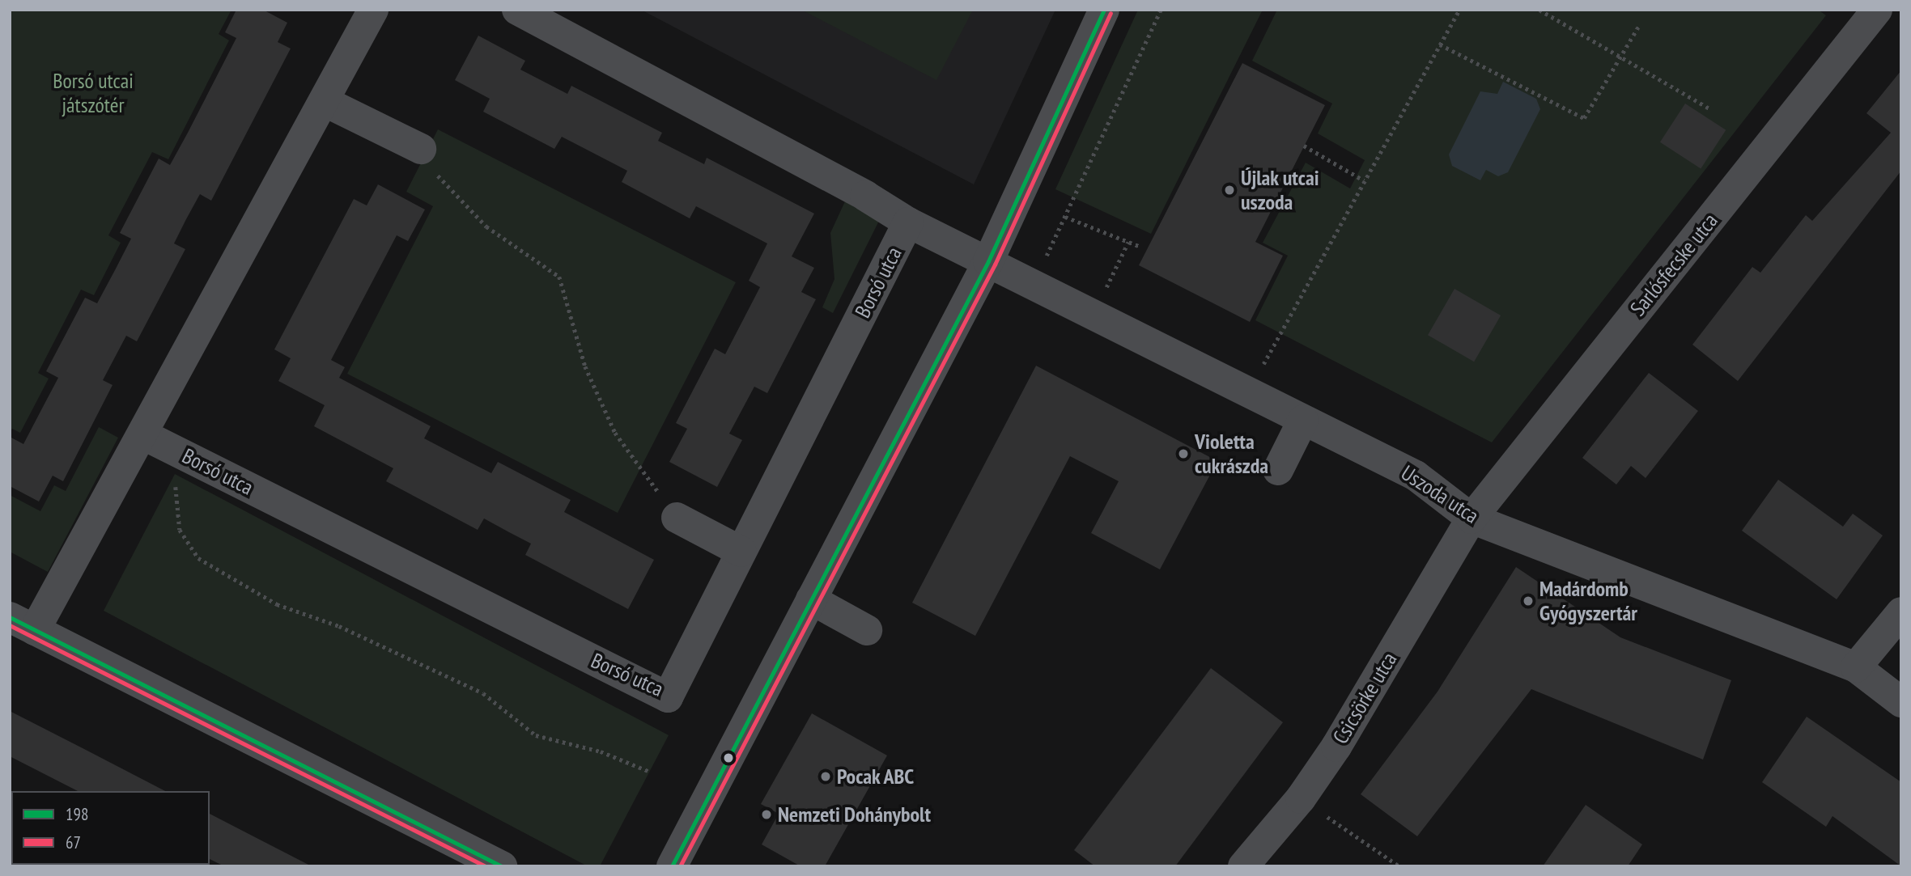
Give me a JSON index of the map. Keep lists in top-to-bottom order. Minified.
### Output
{"streets":{"street":["Sarlósfecske utca","Borsó utca","Uszoda utca","Csicsörke utca"]},"crossings":[["Sarlósfecske utca","Uszoda utca"],["Sarlósfecske utca","Csicsörke utca"],["Borsó utca","Uszoda utca"],["Uszoda utca","Csicsörke utca"]],"parks":["Borsó utcai játszótér"],"places":["Újlak utcai uszoda","Violetta cukrászda","Madárdomb Gyógyszertár","Pocak ABC","Nemzeti Dohánybolt"],"lines":["transit line 198","transit line 67"],"legend":["198","67"]}
